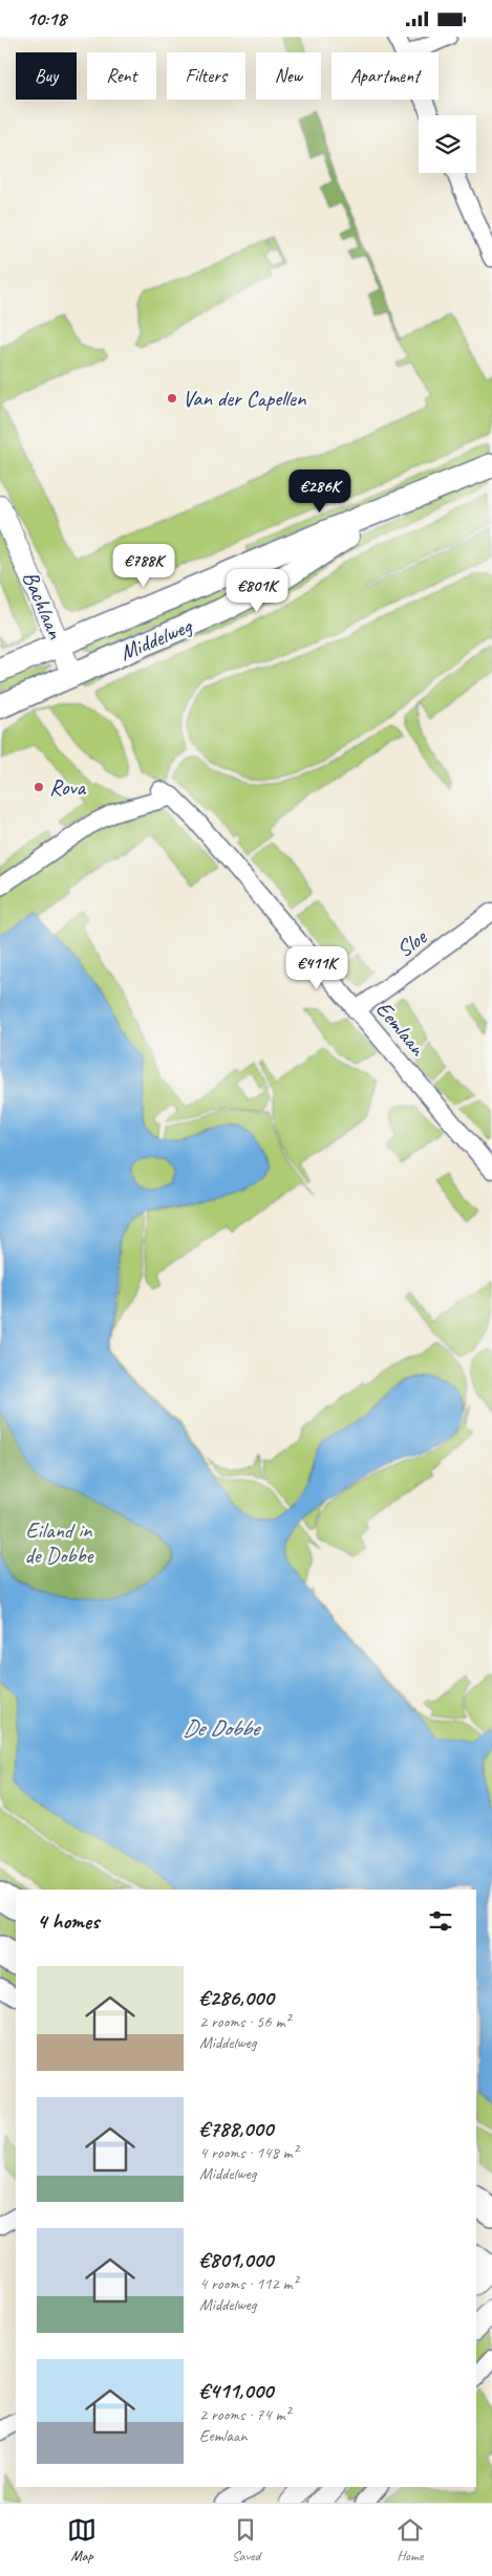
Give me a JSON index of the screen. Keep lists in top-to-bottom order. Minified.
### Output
{"streets":{"main road":["Middelweg"],"street":["Bachlaan","Sloe","Eemlaan"]},"crossings":[["Bachlaan","Middelweg"],["Sloe","Eemlaan"]],"water":["De Dobbe"],"parks":["Eiland in de Dobbe"],"places":["Van der Capellen","Rova"],"page":{"status":"10:18","chip":["Buy","Rent","Filters","New","Apartment"],"price":["€286K","€788K","€801K","€411K"],"heading":"4 homes","list":[{"name":"€286,000","note":"2 rooms · 56 m² · Middelweg"},{"name":"€788,000","note":"4 rooms · 148 m² · Middelweg"},{"name":"€801,000","note":"4 rooms · 112 m² · Middelweg"},{"name":"€411,000","note":"2 rooms · 74 m² · Eemlaan"}],"tabs":["Map","Saved","Home"]}}
